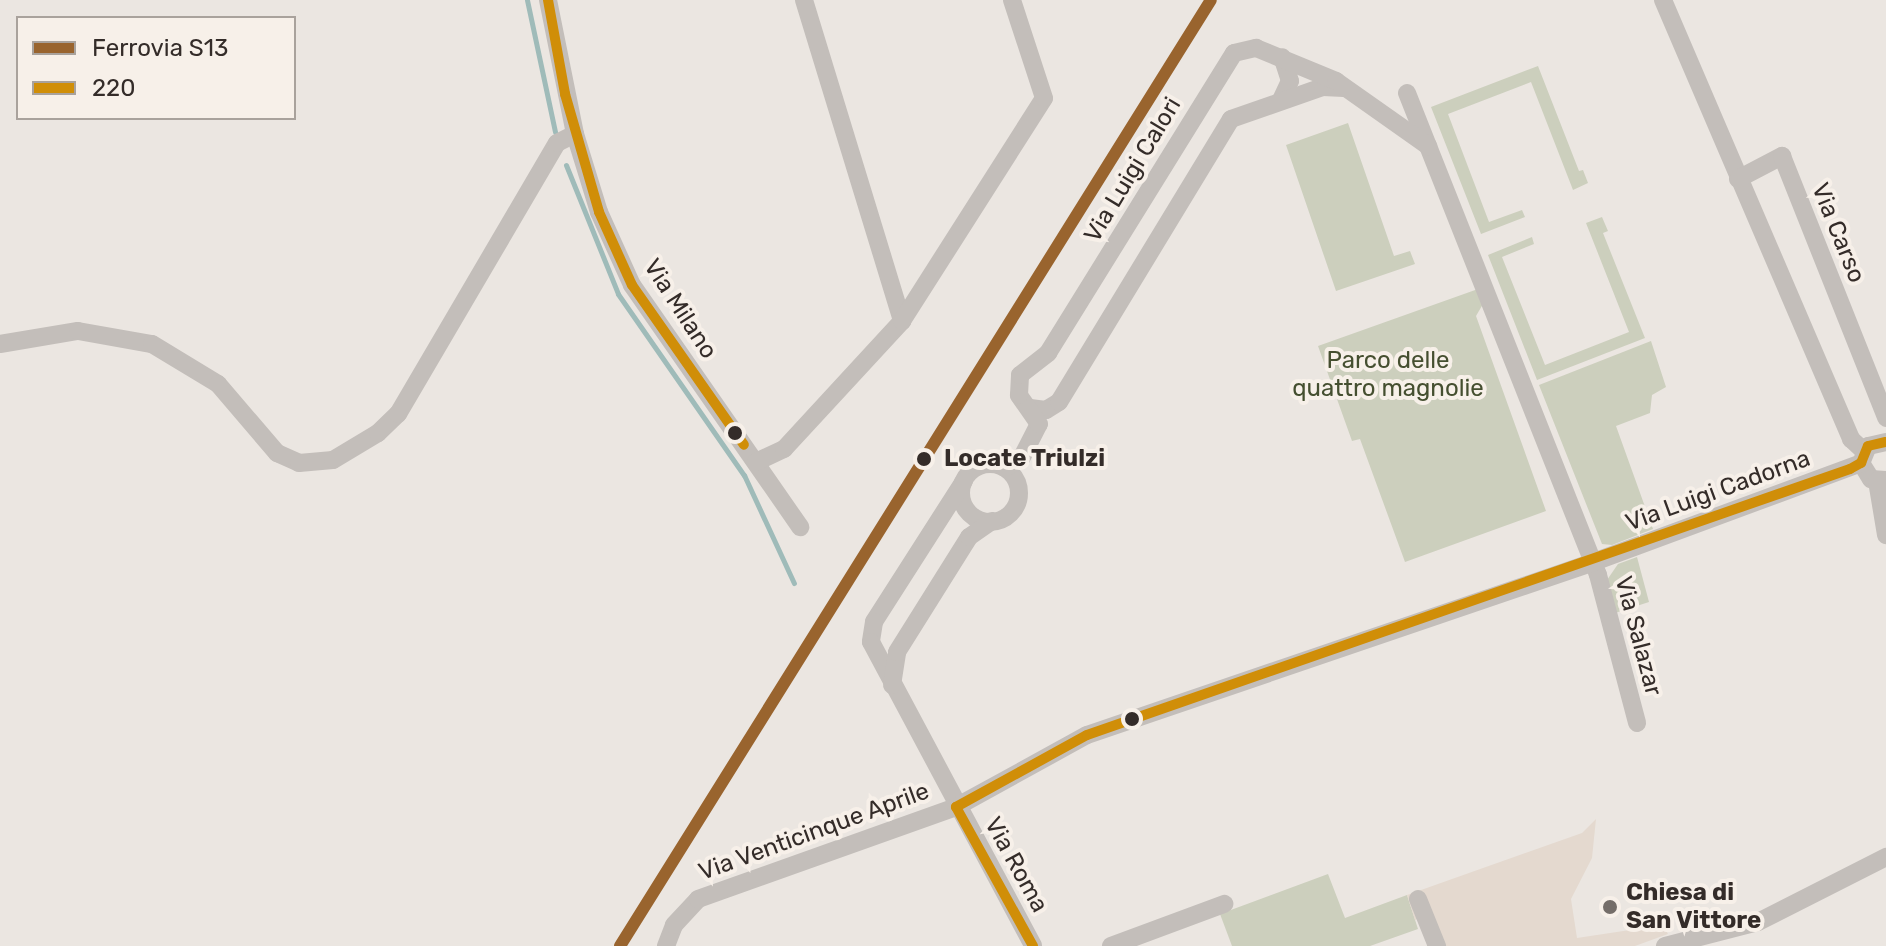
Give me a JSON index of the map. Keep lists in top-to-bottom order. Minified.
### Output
{"streets":{"street":["Via Luigi Calori","Via Carso","Via Milano","Via Luigi Cadorna","Via Salazar","Via Venticinque Aprile","Via Roma"]},"crossings":[["Via Luigi Cadorna","Via Salazar"],["Via Luigi Cadorna","Via Venticinque Aprile"],["Via Venticinque Aprile","Via Roma"]],"parks":["Parco delle quattro magnolie"],"places":["Locate Triulzi","Chiesa di San Vittore"],"lines":["rail line S13","transit line 220"],"legend":["Ferrovia S13","220"]}
